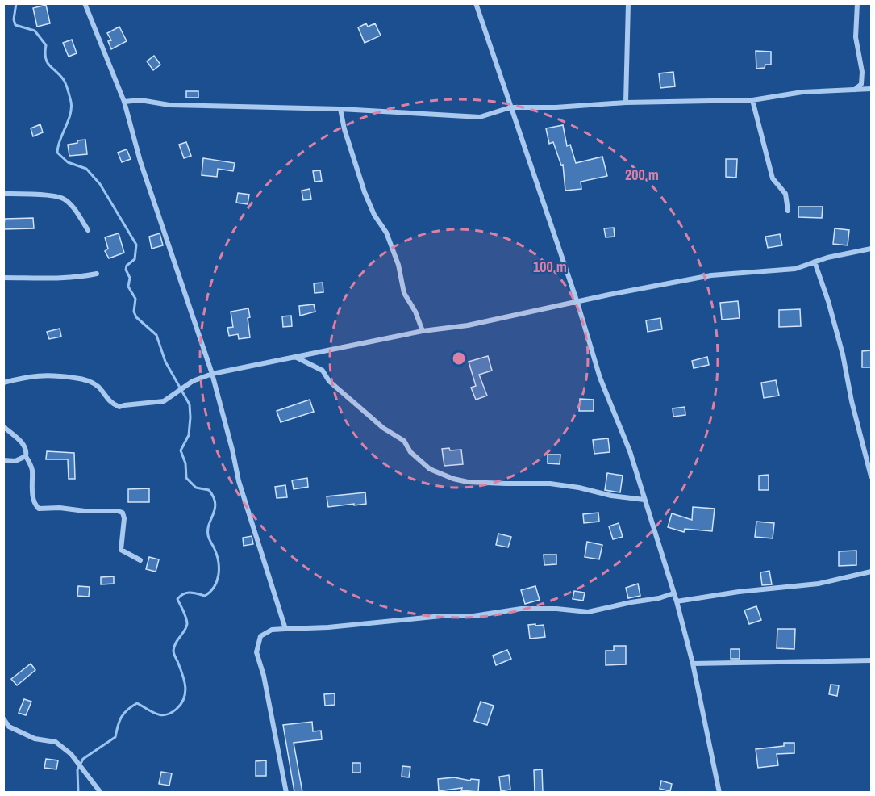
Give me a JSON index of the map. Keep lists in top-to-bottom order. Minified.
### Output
{"rings":["200 m","100 m"]}
